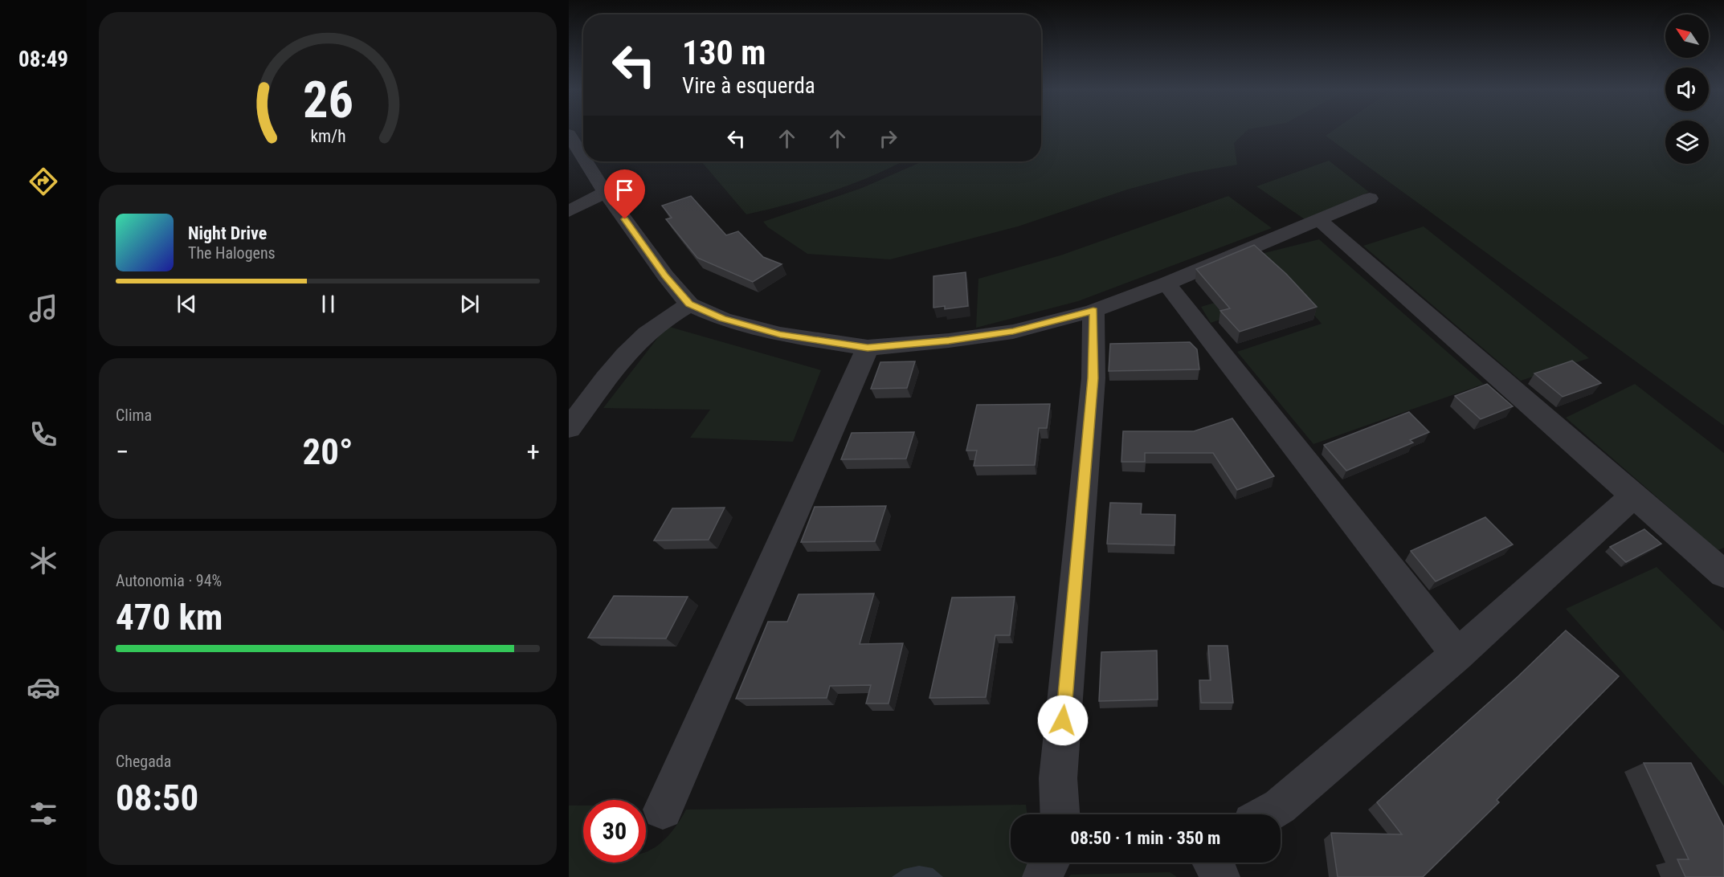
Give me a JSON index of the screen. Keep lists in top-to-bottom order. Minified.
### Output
{"north":"top left","page":{"tabs":"08:49","turn":["130 m","Vire à esquerda"],"song":["Night Drive","The Halogens"],"tile":["Clima",["Autonomia · 94%","470 km"],["Chegada","08:50"]],"heat":["−","20°","+"],"limit":"30","trip":"08:50 · 1 min · 350 m","gauge":["26","km/h"]}}
